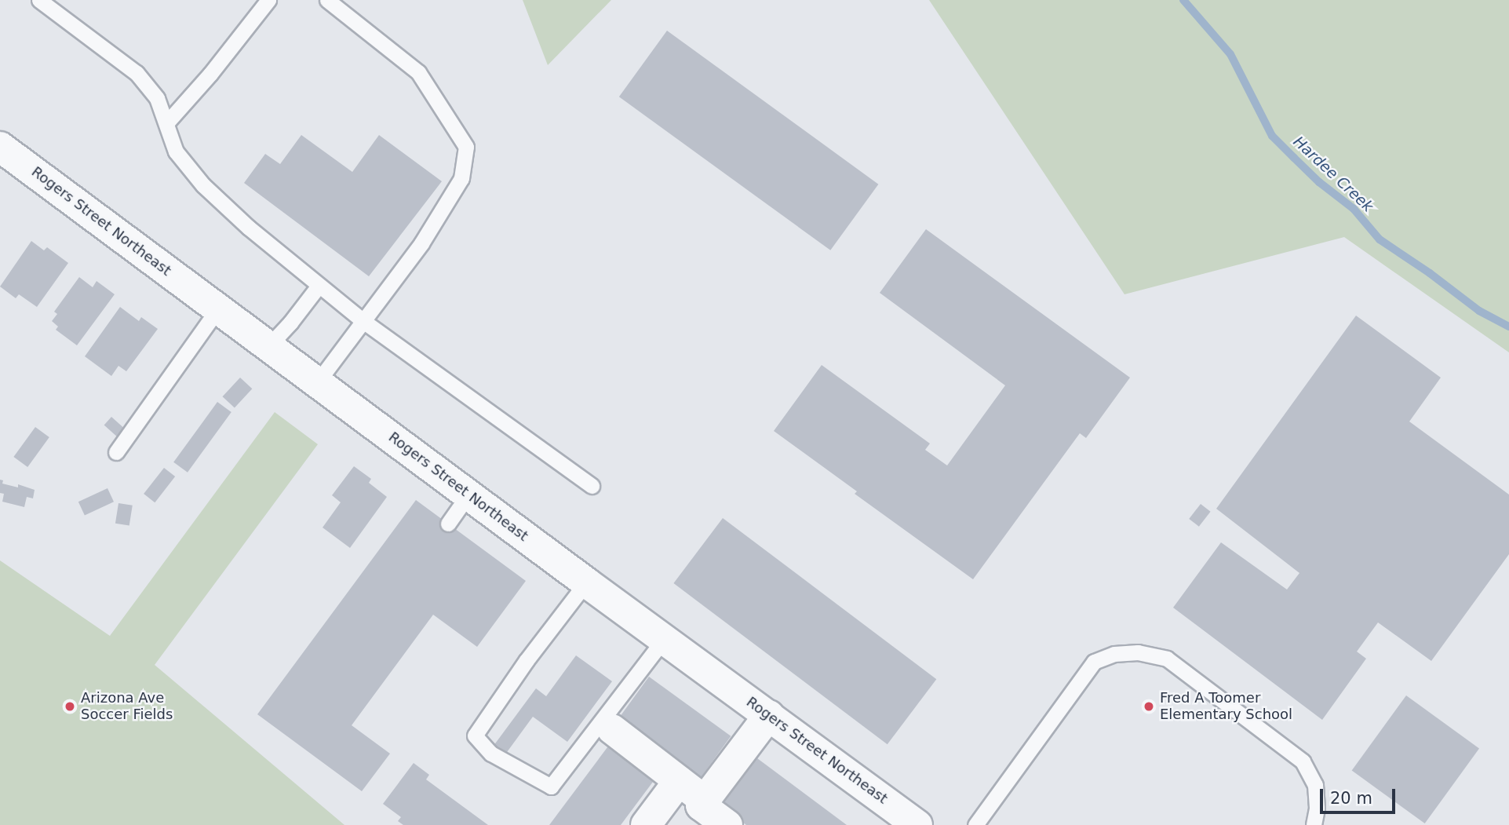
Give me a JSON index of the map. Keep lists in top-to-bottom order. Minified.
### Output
{"streets":{"street":["Rogers Street Northeast"]},"water":["Hardee Creek"],"places":["Arizona Ave Soccer Fields","Fred A Toomer Elementary School"],"scale_bar":"20 m"}
